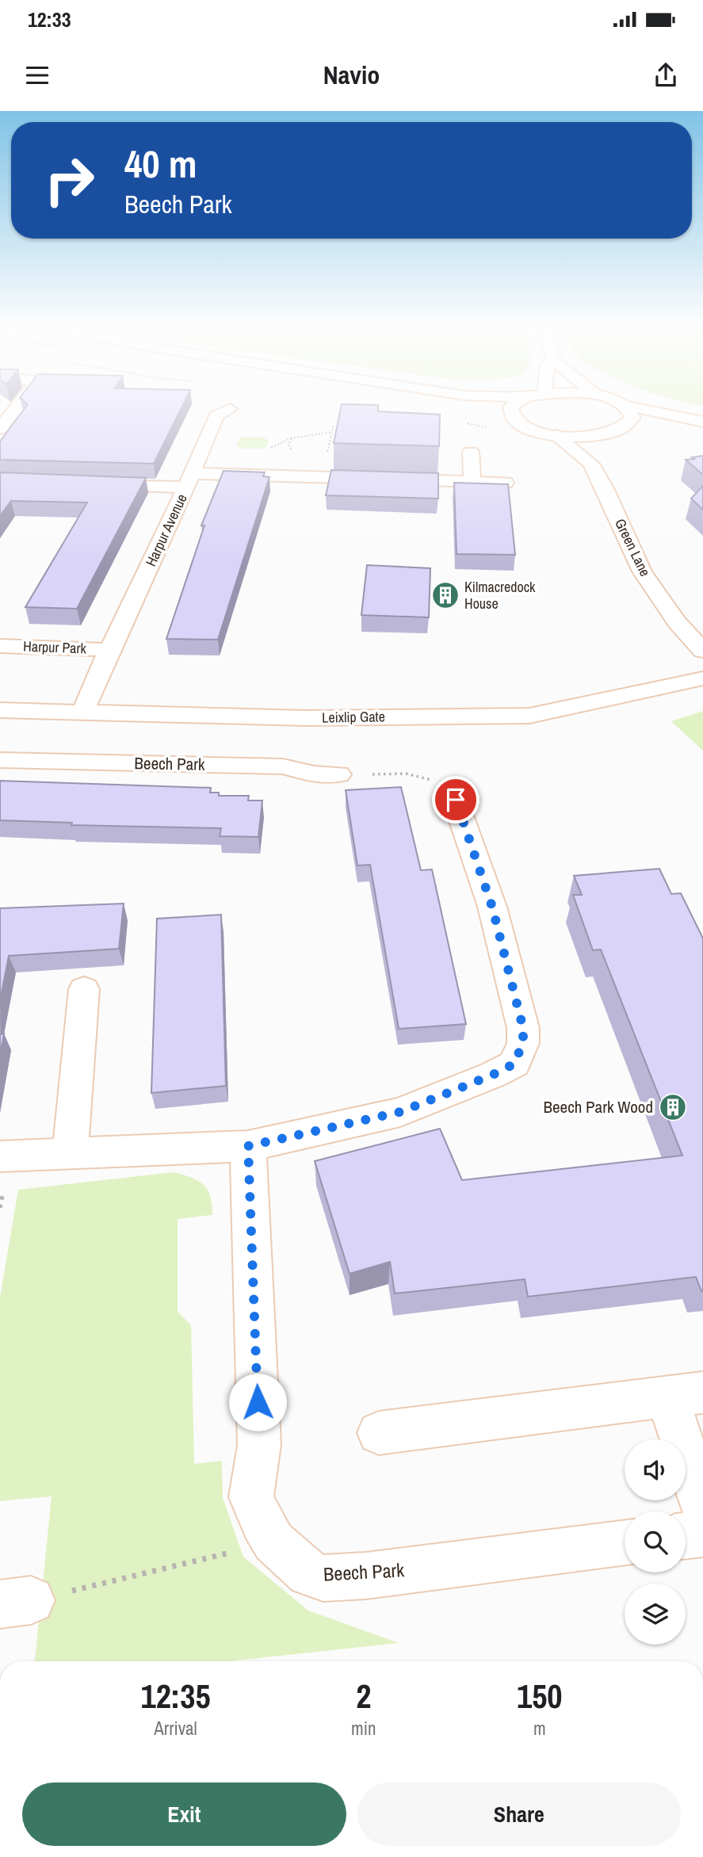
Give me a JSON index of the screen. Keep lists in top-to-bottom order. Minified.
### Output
{"streets":{"street":["Harpur Avenue","Green Lane","Harpur Park","Leixlip Gate","Beech Park"]},"crossings":[["Harpur Avenue","Harpur Park"],["Harpur Avenue","Leixlip Gate"]],"places":{"building":["Kilmacredock House","Beech Park Wood"]},"page":{"status":"12:33","header":"Navio","turn":["40 m","Beech Park"],"eta":["12:35","Arrival","2","min","150","m"],"buttons":["Exit","Share"]}}
